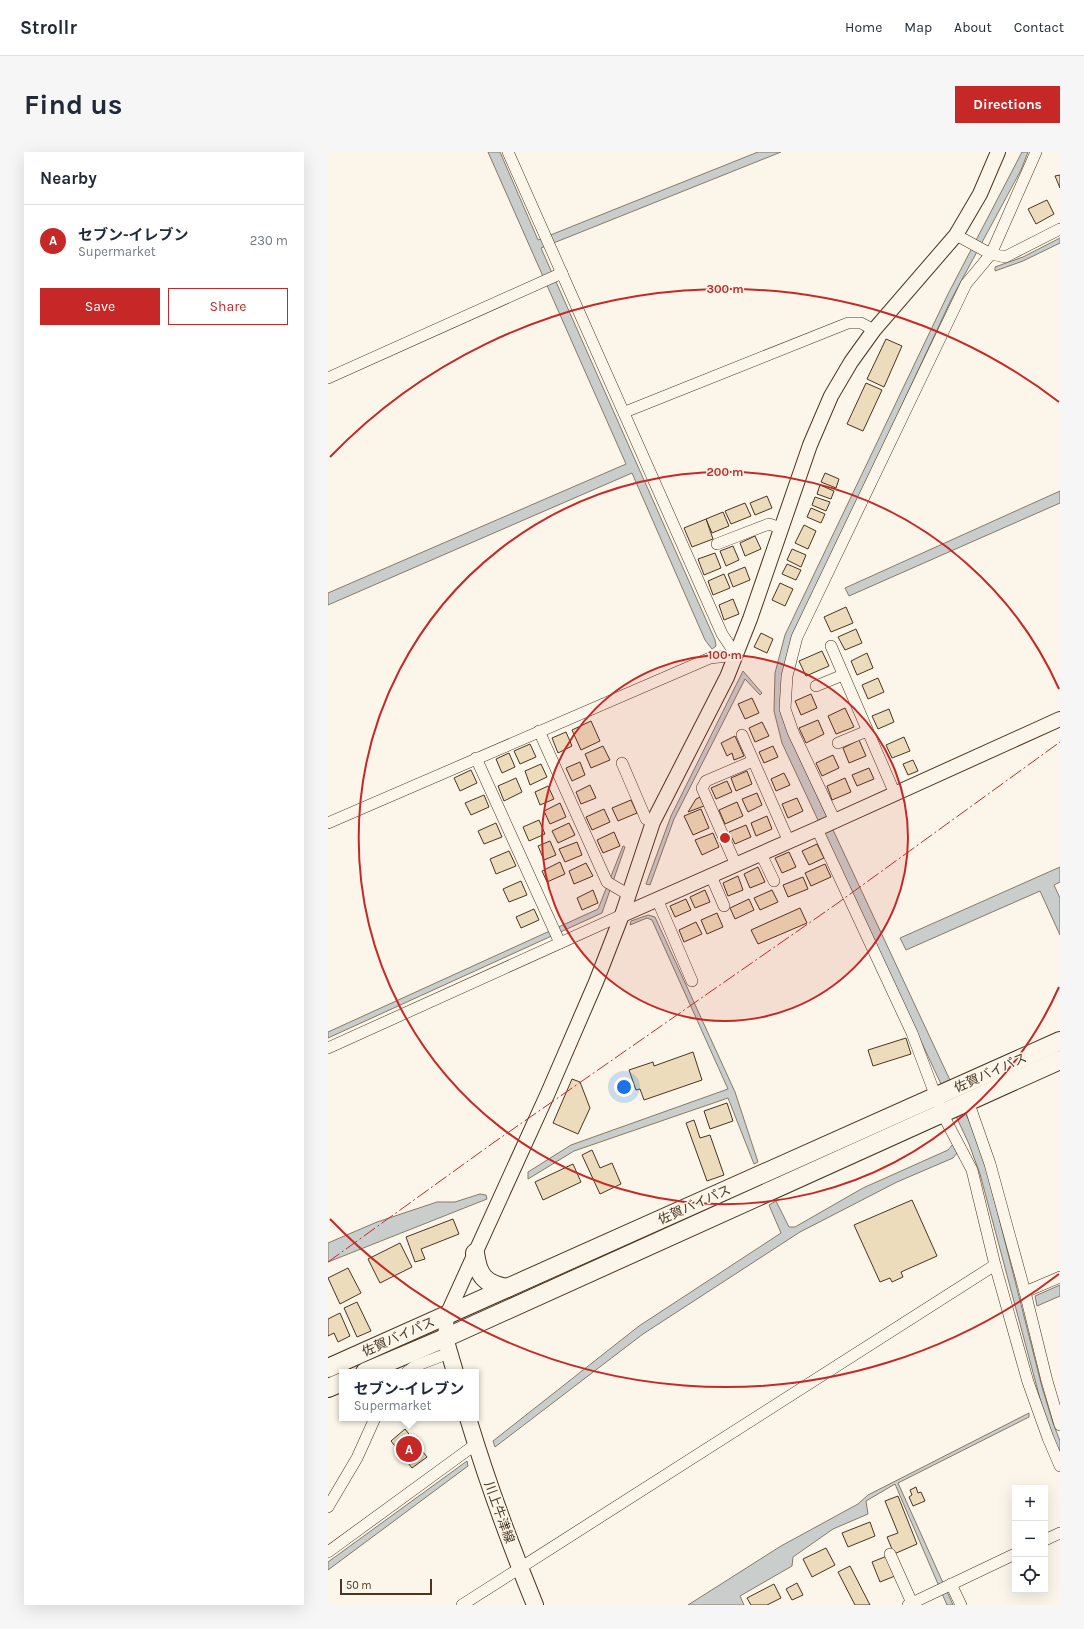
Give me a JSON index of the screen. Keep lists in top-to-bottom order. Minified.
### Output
{"streets":{"highway":["佐賀バイパス"],"main road":["川上牛津線"]},"scale_bar":"50 m","page":{"header":"Strollr","nav":["Home","Map","About","Contact"],"buttons":["Directions",["Save","Share"]],"title":"Find us","heading":"Nearby","list":[{"mark":"A","name":"セブン-イレブン","note":"Supermarket","value":"230 m"}],"popup":["セブン-イレブン","Supermarket"],"pins":"A","map_buttons":["+","−"],"scale":"50 m"},"rings":["300 m","200 m","100 m"]}
